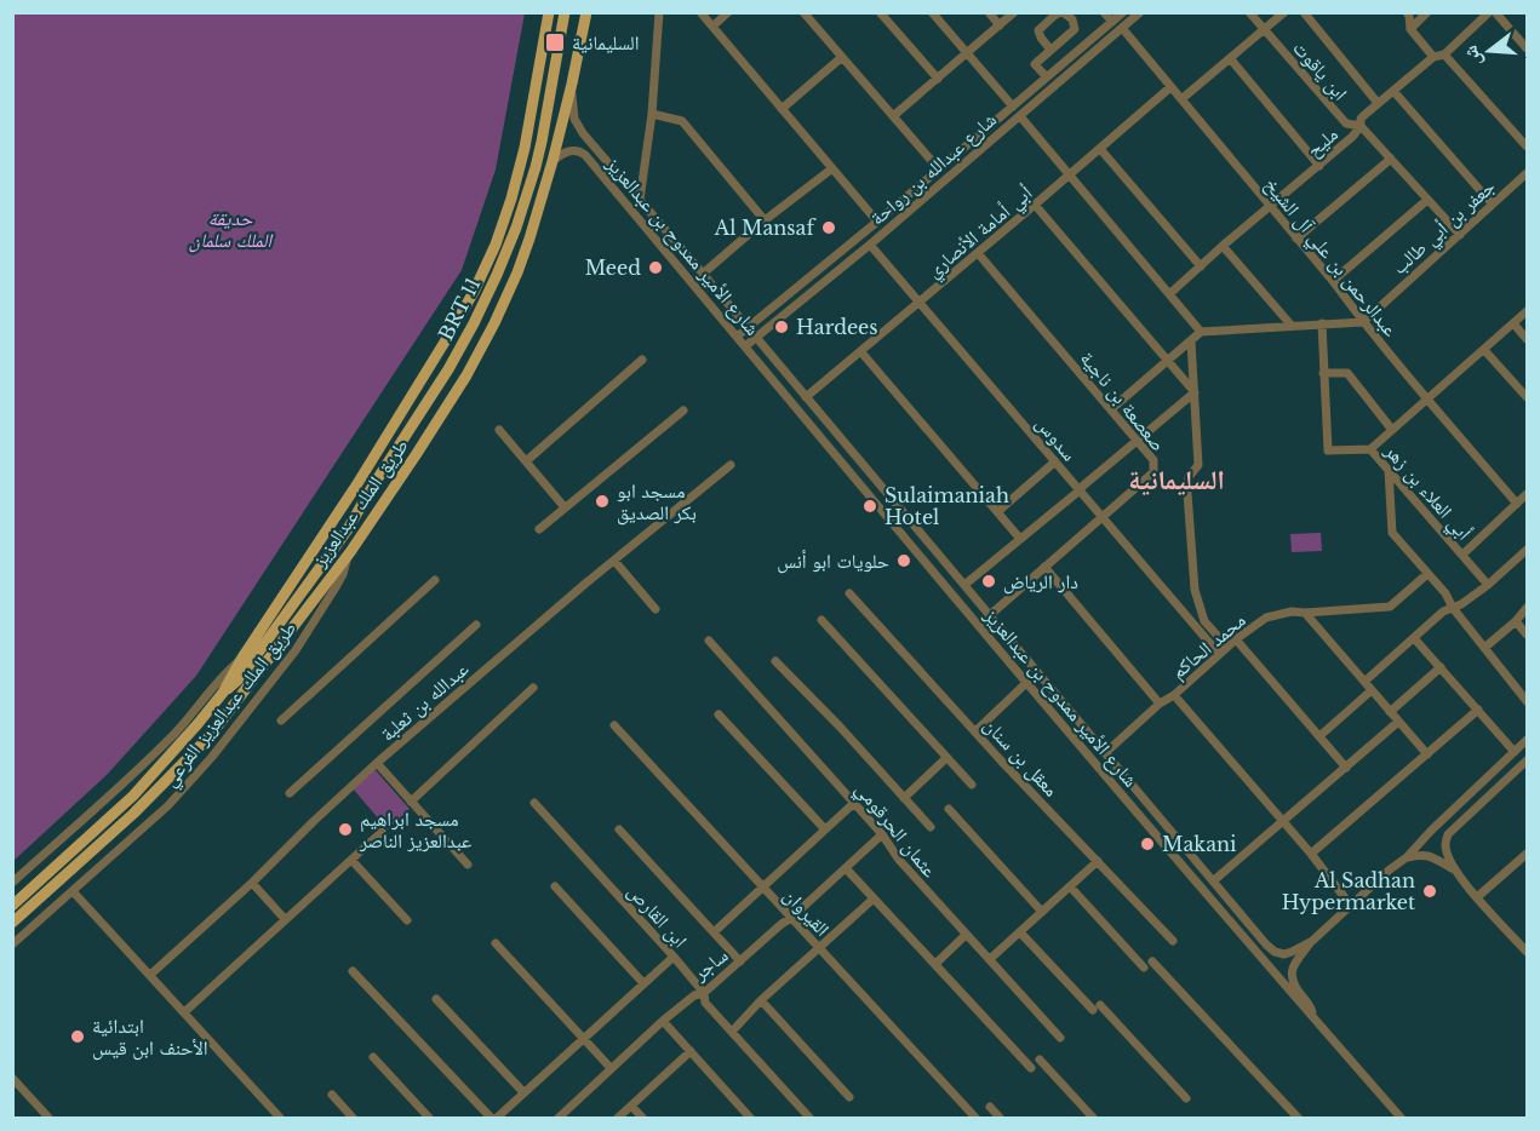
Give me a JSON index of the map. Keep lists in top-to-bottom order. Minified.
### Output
{"streets":{"main road":["BRT 11","طريق الملك عبدالعزيز"],"street":["ابن ياقوت","مليح","شارع عبدالله بن رواحة","جعفر بن أبي طالب","أبي أمامة الأنصاري","شارع الأمير ممدوح بن عبدالعزيز","عبدالرحمن بن علي آل الشيخ","صعصعة بن ناجية","سدوس","أبي العلاء بن زهر","محمد الحاكم","عبدالله بن ثعلبة","طريق الملك عبدالعزيز الفرعي","معقل بن سنان","عثمان الحرقومي","القيروان","ابن القارص","ساجر"]},"crossings":[["ابن ياقوت","مليح"],["ابن ياقوت","جعفر بن أبي طالب"],["مليح","عبدالرحمن بن علي آل الشيخ"],["شارع عبدالله بن رواحة","شارع الأمير ممدوح بن عبدالعزيز"],["شارع عبدالله بن رواحة","عبدالرحمن بن علي آل الشيخ"],["شارع عبدالله بن رواحة","سدوس"],["جعفر بن أبي طالب","عبدالرحمن بن علي آل الشيخ"],["أبي أمامة الأنصاري","شارع الأمير ممدوح بن عبدالعزيز"],["أبي أمامة الأنصاري","عبدالرحمن بن علي آل الشيخ"],["أبي أمامة الأنصاري","صعصعة بن ناجية"],["أبي أمامة الأنصاري","سدوس"],["شارع الأمير ممدوح بن عبدالعزيز","صعصعة بن ناجية"],["شارع الأمير ممدوح بن عبدالعزيز","طريق الملك عبدالعزيز"],["شارع الأمير ممدوح بن عبدالعزيز","محمد الحاكم"],["BRT 11","طريق الملك عبدالعزيز"],["صعصعة بن ناجية","سدوس"],["سدوس","محمد الحاكم"],["طريق الملك عبدالعزيز","طريق الملك عبدالعزيز الفرعي"],["عثمان الحرقومي","ساجر"],["القيروان","ساجر"],["ابن القارص","ساجر"]],"districts":["السليمانية"],"parks":["حديقة الملك سلمان"],"places":{"transit":["السليمانية"],"other":["Al Mansaf","Meed","Hardees","مسجد ابو بكر الصديق","Sulaimaniah Hotel","حلويات ابو أنس","دار الرياض","مسجد ابراهيم عبدالعزيز الناصر","Makani","Al Sadhan Hypermarket","ابتدائية الأحنف ابن قيس"]},"north":"left"}
